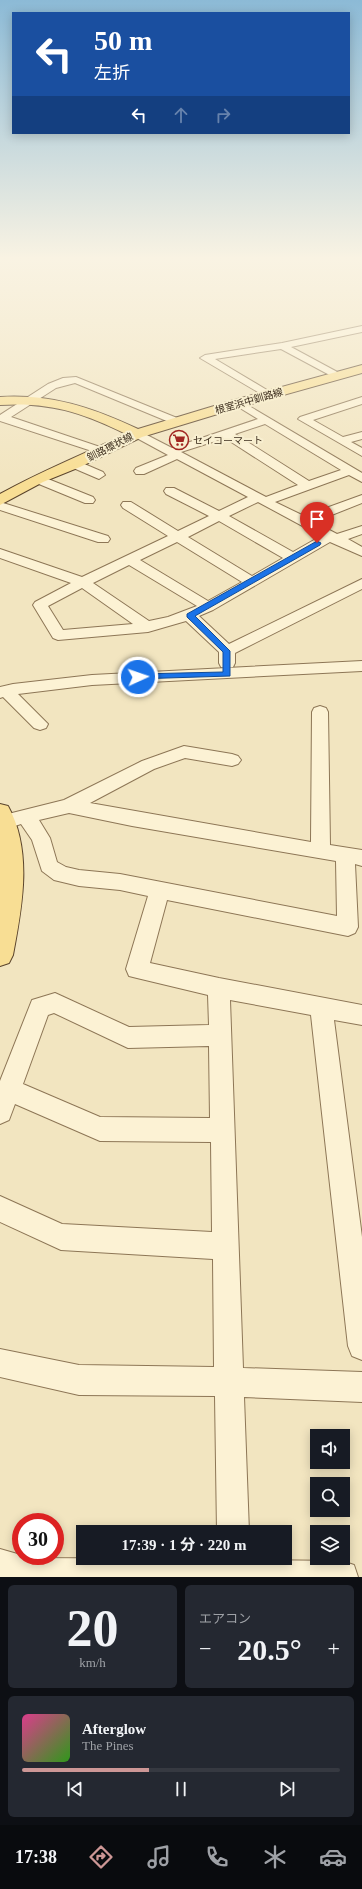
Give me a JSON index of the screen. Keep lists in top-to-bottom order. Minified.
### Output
{"streets":{"main road":["根室浜中釧路線","釧路環状線"]},"crossings":[["根室浜中釧路線","釧路環状線"]],"places":{"supermarket":["セイコーマート"]},"page":{"turn":["50 m","左折"],"limit":"30","trip":"17:39 · 1 分 · 220 m","tile":[["20","km/h"],"エアコン"],"heat":["−","20.5°","+"],"song":["Afterglow","The Pines"],"tabs":"17:38"}}
